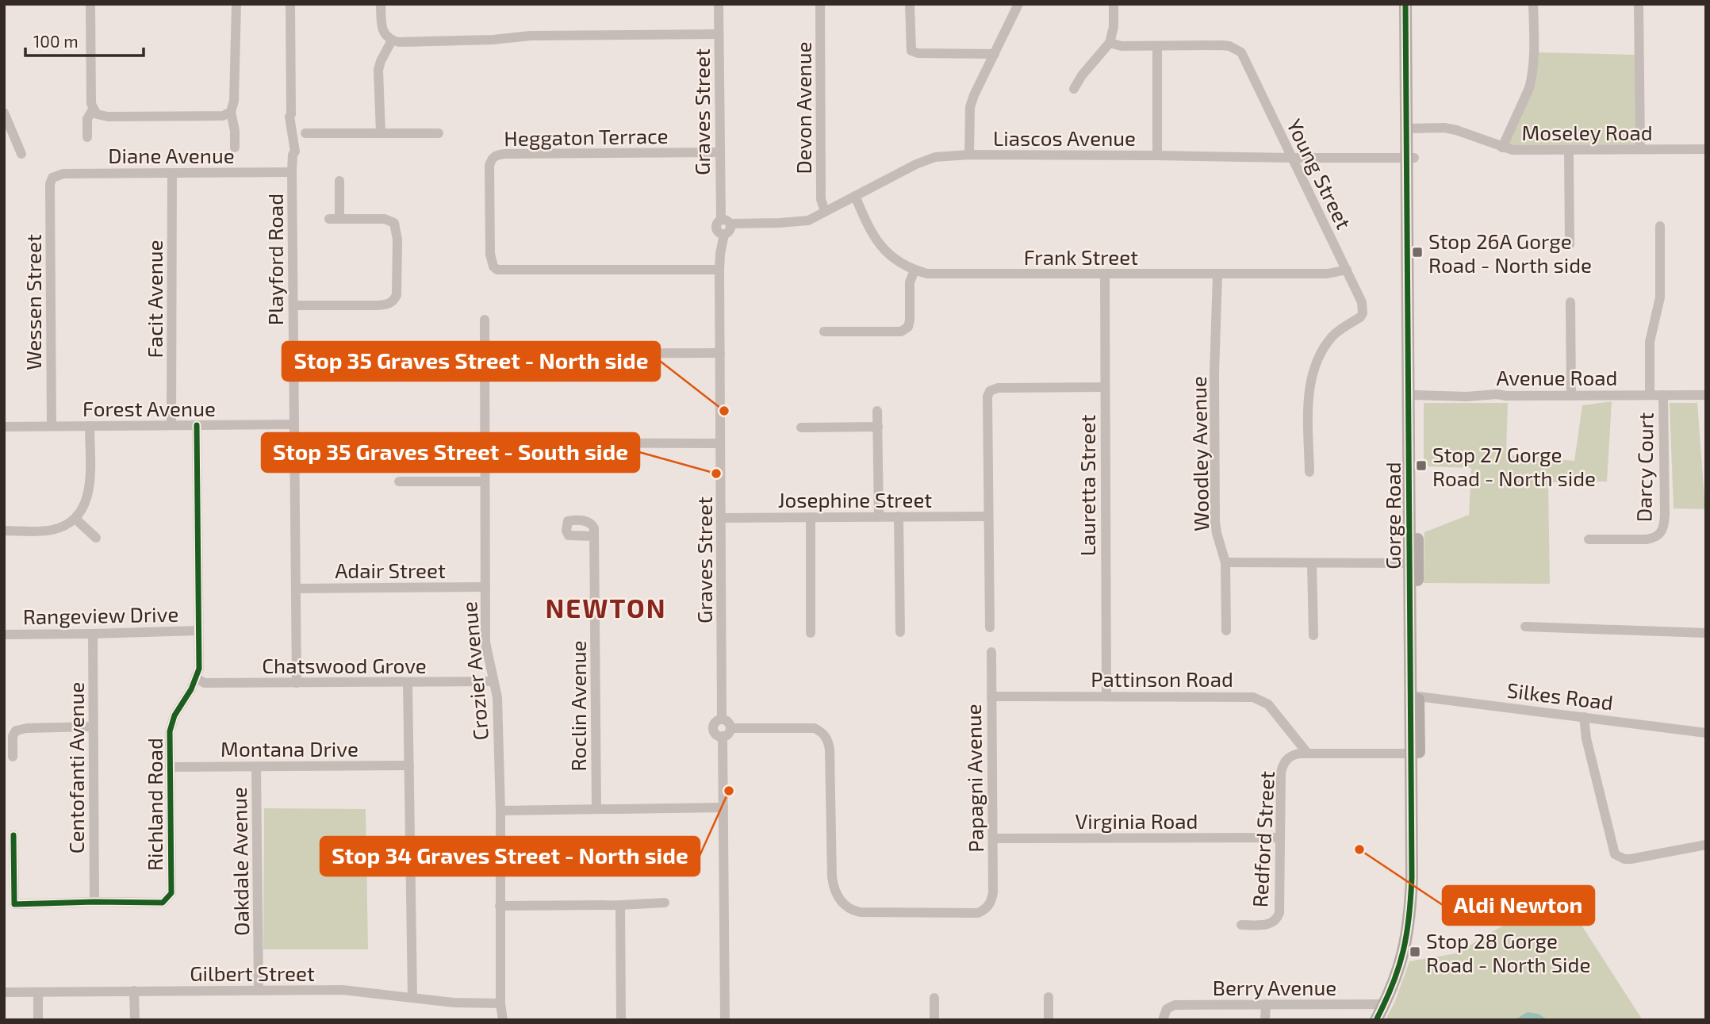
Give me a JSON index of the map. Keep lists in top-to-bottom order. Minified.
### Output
{"streets":{"main road":["Gorge Road"],"street":["Devon Avenue","Graves Street","Moseley Road","Heggaton Terrace","Liascos Avenue","Diane Avenue","Young Street","Frank Street","Playford Road","Facit Avenue","Wessen Street","Avenue Road","Forest Avenue","Woodley Avenue","Darcy Court","Lauretta Street","Josephine Street","Adair Street","Rangeview Drive","Chatswood Grove","Crozier Avenue","Pattinson Road","Silkes Road","Roclin Avenue","Montana Drive","Centofanti Avenue","Papagni Avenue","Richland Road","Virginia Road","Redford Street","Oakdale Avenue","Gilbert Street","Berry Avenue"]},"crossings":[["Devon Avenue","Liascos Avenue"],["Graves Street","Heggaton Terrace"],["Graves Street","Liascos Avenue"],["Graves Street","Josephine Street"],["Graves Street","Papagni Avenue"],["Moseley Road","Gorge Road"],["Liascos Avenue","Young Street"],["Liascos Avenue","Frank Street"],["Liascos Avenue","Gorge Road"],["Diane Avenue","Playford Road"],["Diane Avenue","Facit Avenue"],["Diane Avenue","Wessen Street"],["Young Street","Frank Street"],["Frank Street","Woodley Avenue"],["Frank Street","Lauretta Street"],["Playford Road","Forest Avenue"],["Playford Road","Adair Street"],["Playford Road","Chatswood Grove"],["Facit Avenue","Forest Avenue"],["Wessen Street","Forest Avenue"],["Avenue Road","Darcy Court"],["Avenue Road","Gorge Road"],["Forest Avenue","Richland Road"],["Lauretta Street","Pattinson Road"],["Gorge Road","Silkes Road"],["Gorge Road","Redford Street"],["Gorge Road","Berry Avenue"],["Adair Street","Crozier Avenue"],["Rangeview Drive","Centofanti Avenue"],["Rangeview Drive","Richland Road"],["Chatswood Grove","Crozier Avenue"],["Chatswood Grove","Richland Road"],["Crozier Avenue","Gilbert Street"],["Pattinson Road","Papagni Avenue"],["Pattinson Road","Redford Street"],["Montana Drive","Richland Road"],["Montana Drive","Oakdale Avenue"],["Centofanti Avenue","Richland Road"],["Papagni Avenue","Virginia Road"],["Virginia Road","Redford Street"],["Oakdale Avenue","Gilbert Street"]],"districts":["NEWTON"],"places":{"transit":["Stop 26A Gorge Road - North side","Stop 27 Gorge Road - North side","Stop 28 Gorge Road - North Side"],"other":["Stop 35 Graves Street - North side","Stop 35 Graves Street - South side","Stop 34 Graves Street - North side","Aldi Newton"]},"scale_bar":"100 m"}
